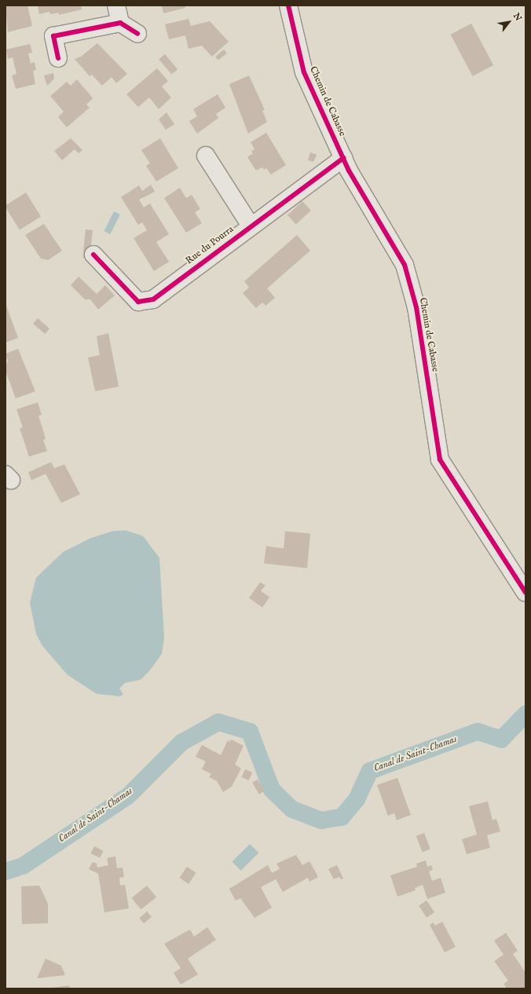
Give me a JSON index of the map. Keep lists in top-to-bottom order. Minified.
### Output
{"streets":{"street":["Chemin de Cabasse","Rue du Pourra"]},"crossings":[["Chemin de Cabasse","Rue du Pourra"]],"water":["Canal de Saint-Chamas"],"north":"top right"}
